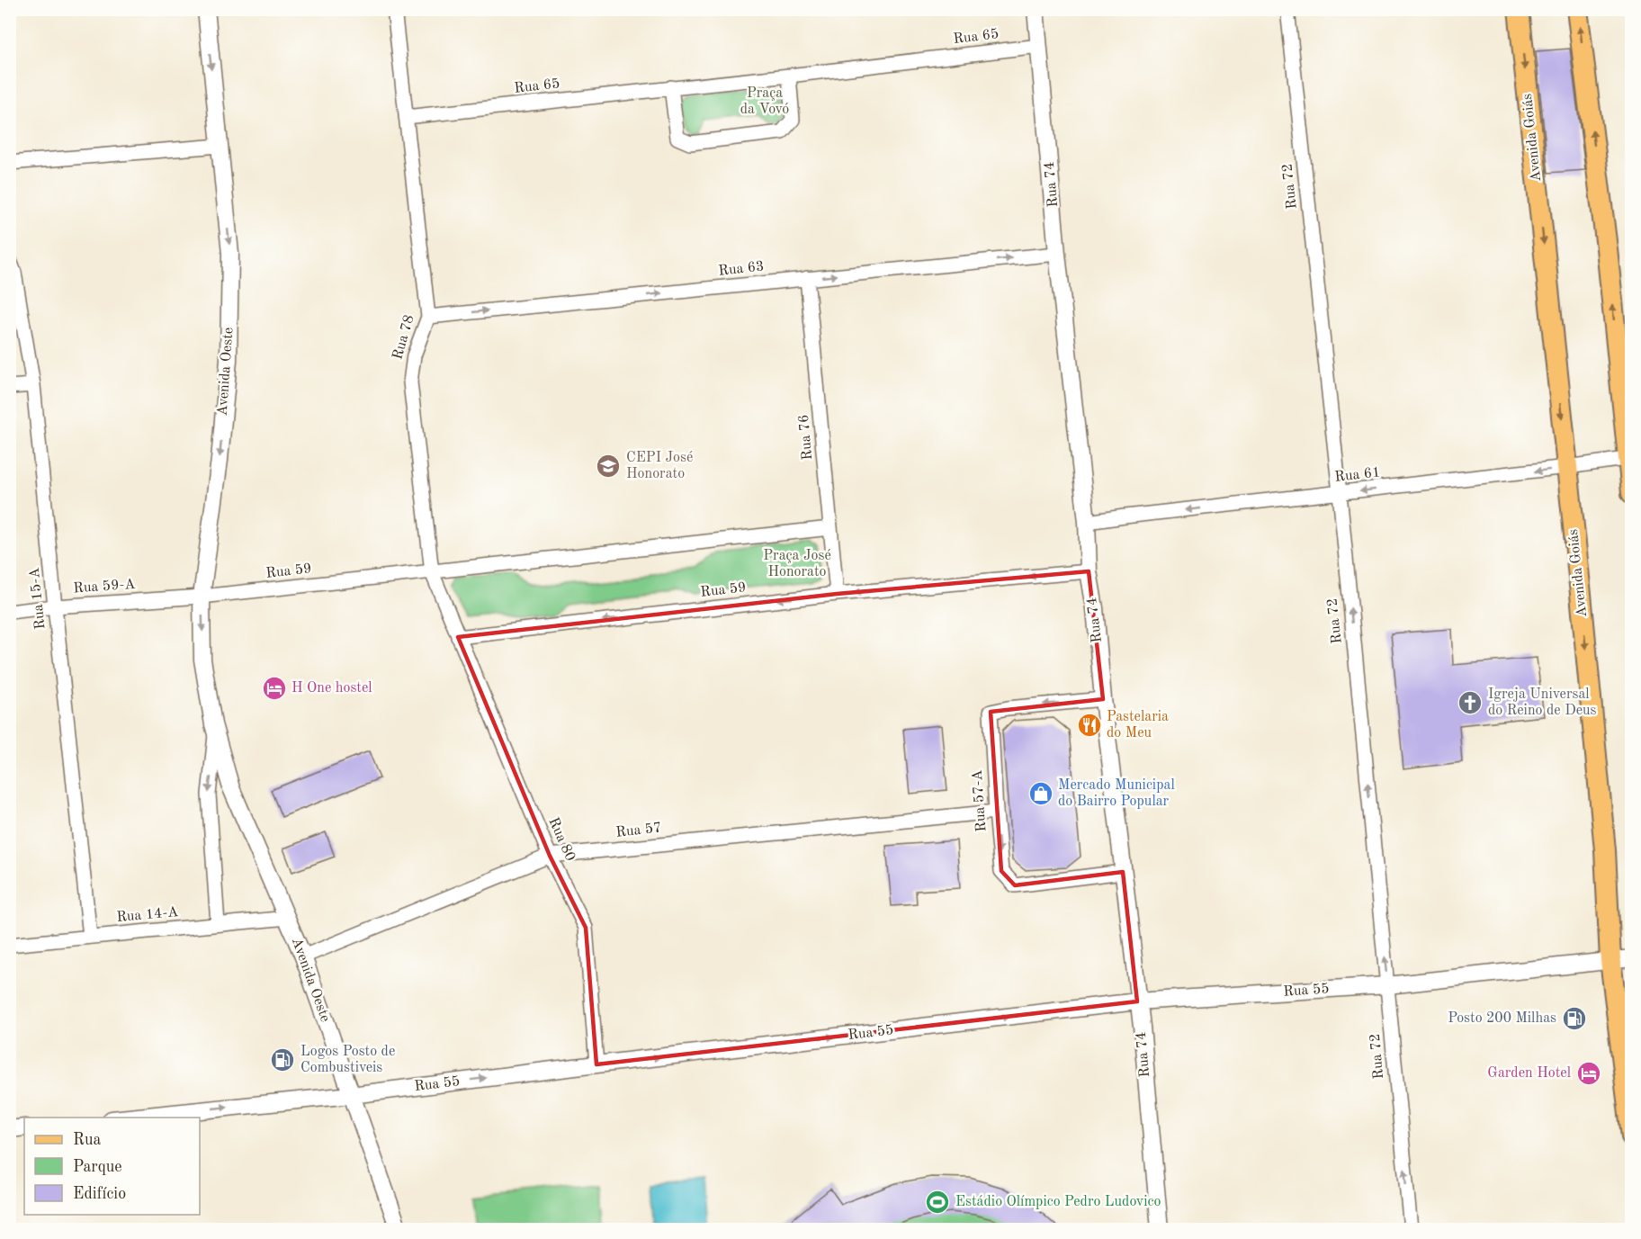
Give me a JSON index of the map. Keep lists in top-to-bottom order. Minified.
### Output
{"streets":{"main road":["Avenida Goiás"],"street":["Rua 65","Rua 74","Rua 72","Rua 63","Rua 78","Avenida Oeste","Rua 76","Rua 61","Rua 59","Rua 59-A","Rua 15-A","Rua 57-A","Rua 57","Rua 80","Rua 14-A","Rua 55"]},"crossings":[["Rua 65","Rua 74"],["Rua 65","Rua 78"],["Avenida Goiás","Rua 61"],["Avenida Goiás","Rua 55"],["Rua 74","Rua 63"],["Rua 74","Rua 61"],["Rua 74","Rua 59"],["Rua 74","Rua 57-A"],["Rua 74","Rua 55"],["Rua 72","Rua 61"],["Rua 72","Rua 55"],["Rua 63","Rua 78"],["Rua 63","Rua 76"],["Rua 78","Rua 59"],["Rua 78","Rua 80"],["Avenida Oeste","Rua 59"],["Avenida Oeste","Rua 59-A"],["Avenida Oeste","Rua 57"],["Avenida Oeste","Rua 14-A"],["Avenida Oeste","Rua 55"],["Rua 76","Rua 59"],["Rua 59","Rua 59-A"],["Rua 59","Rua 80"],["Rua 59-A","Rua 15-A"],["Rua 15-A","Rua 14-A"],["Rua 57-A","Rua 57"],["Rua 57","Rua 80"],["Rua 80","Rua 55"]],"one_way":["Rua 72","Rua 63","Avenida Oeste","Rua 61","Rua 55"],"parks":["Praça da Vovó","Praça José Honorato"],"places":{"school or university":["CEPI José Honorato"],"hotel":["H One hostel","Garden Hotel"],"church":["Igreja Universal do Reino de Deus"],"restaurant":["Pastelaria do Meu"],"shop":["Mercado Municipal do Bairro Popular"],"fuel station":["Posto 200 Milhas","Logos Posto de Combustiveis"],"sports":["Estádio Olímpico Pedro Ludovico"]},"legend":["Rua","Parque","Edifício"]}
